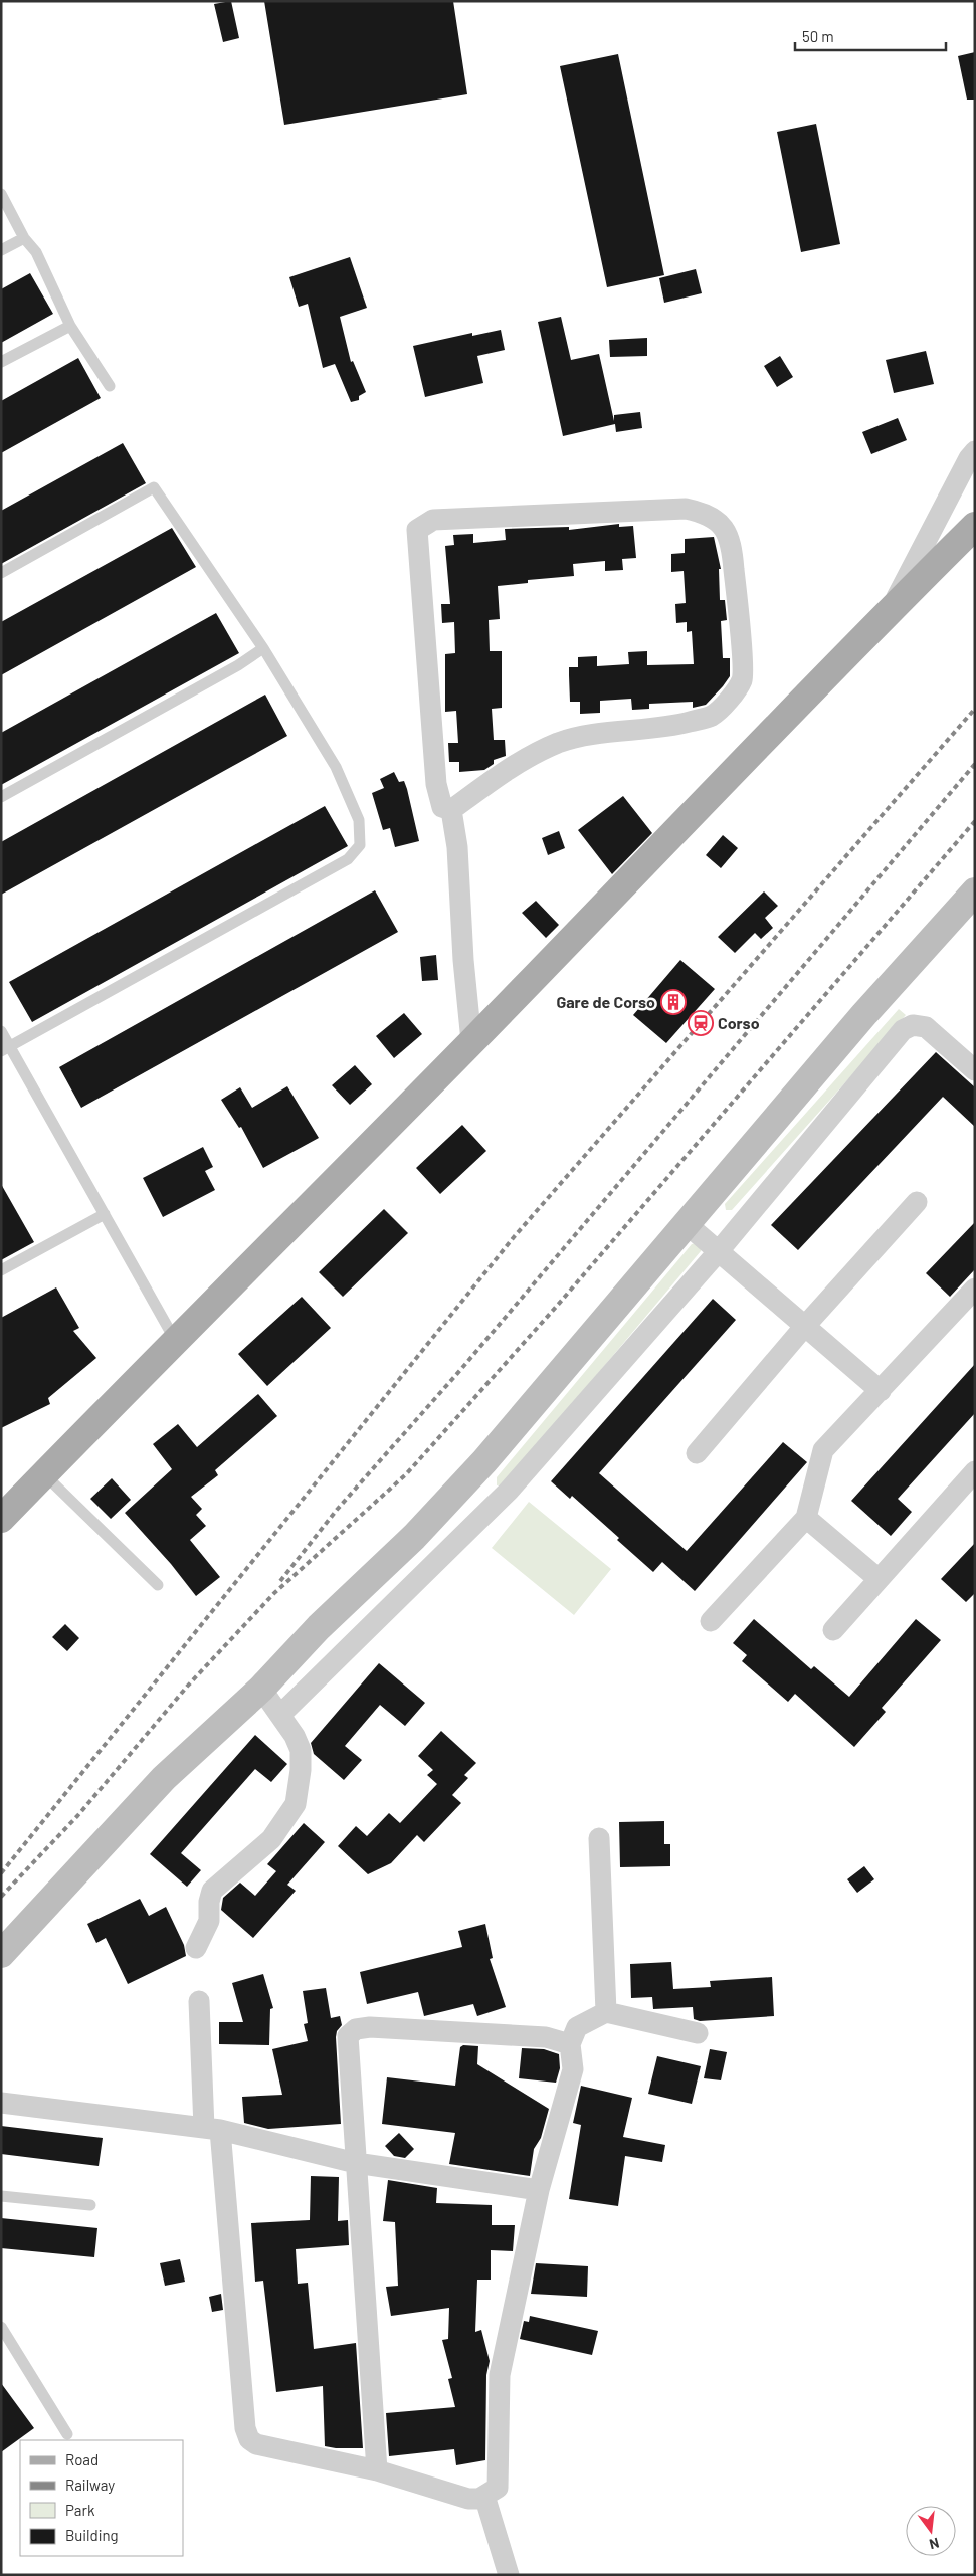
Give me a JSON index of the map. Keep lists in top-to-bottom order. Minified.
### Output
{"places":{"building":["Gare de Corso"],"station":["Corso"]},"legend":["Road","Railway","Park","Building"],"scale_bar":"50 m","north":"bottom"}
